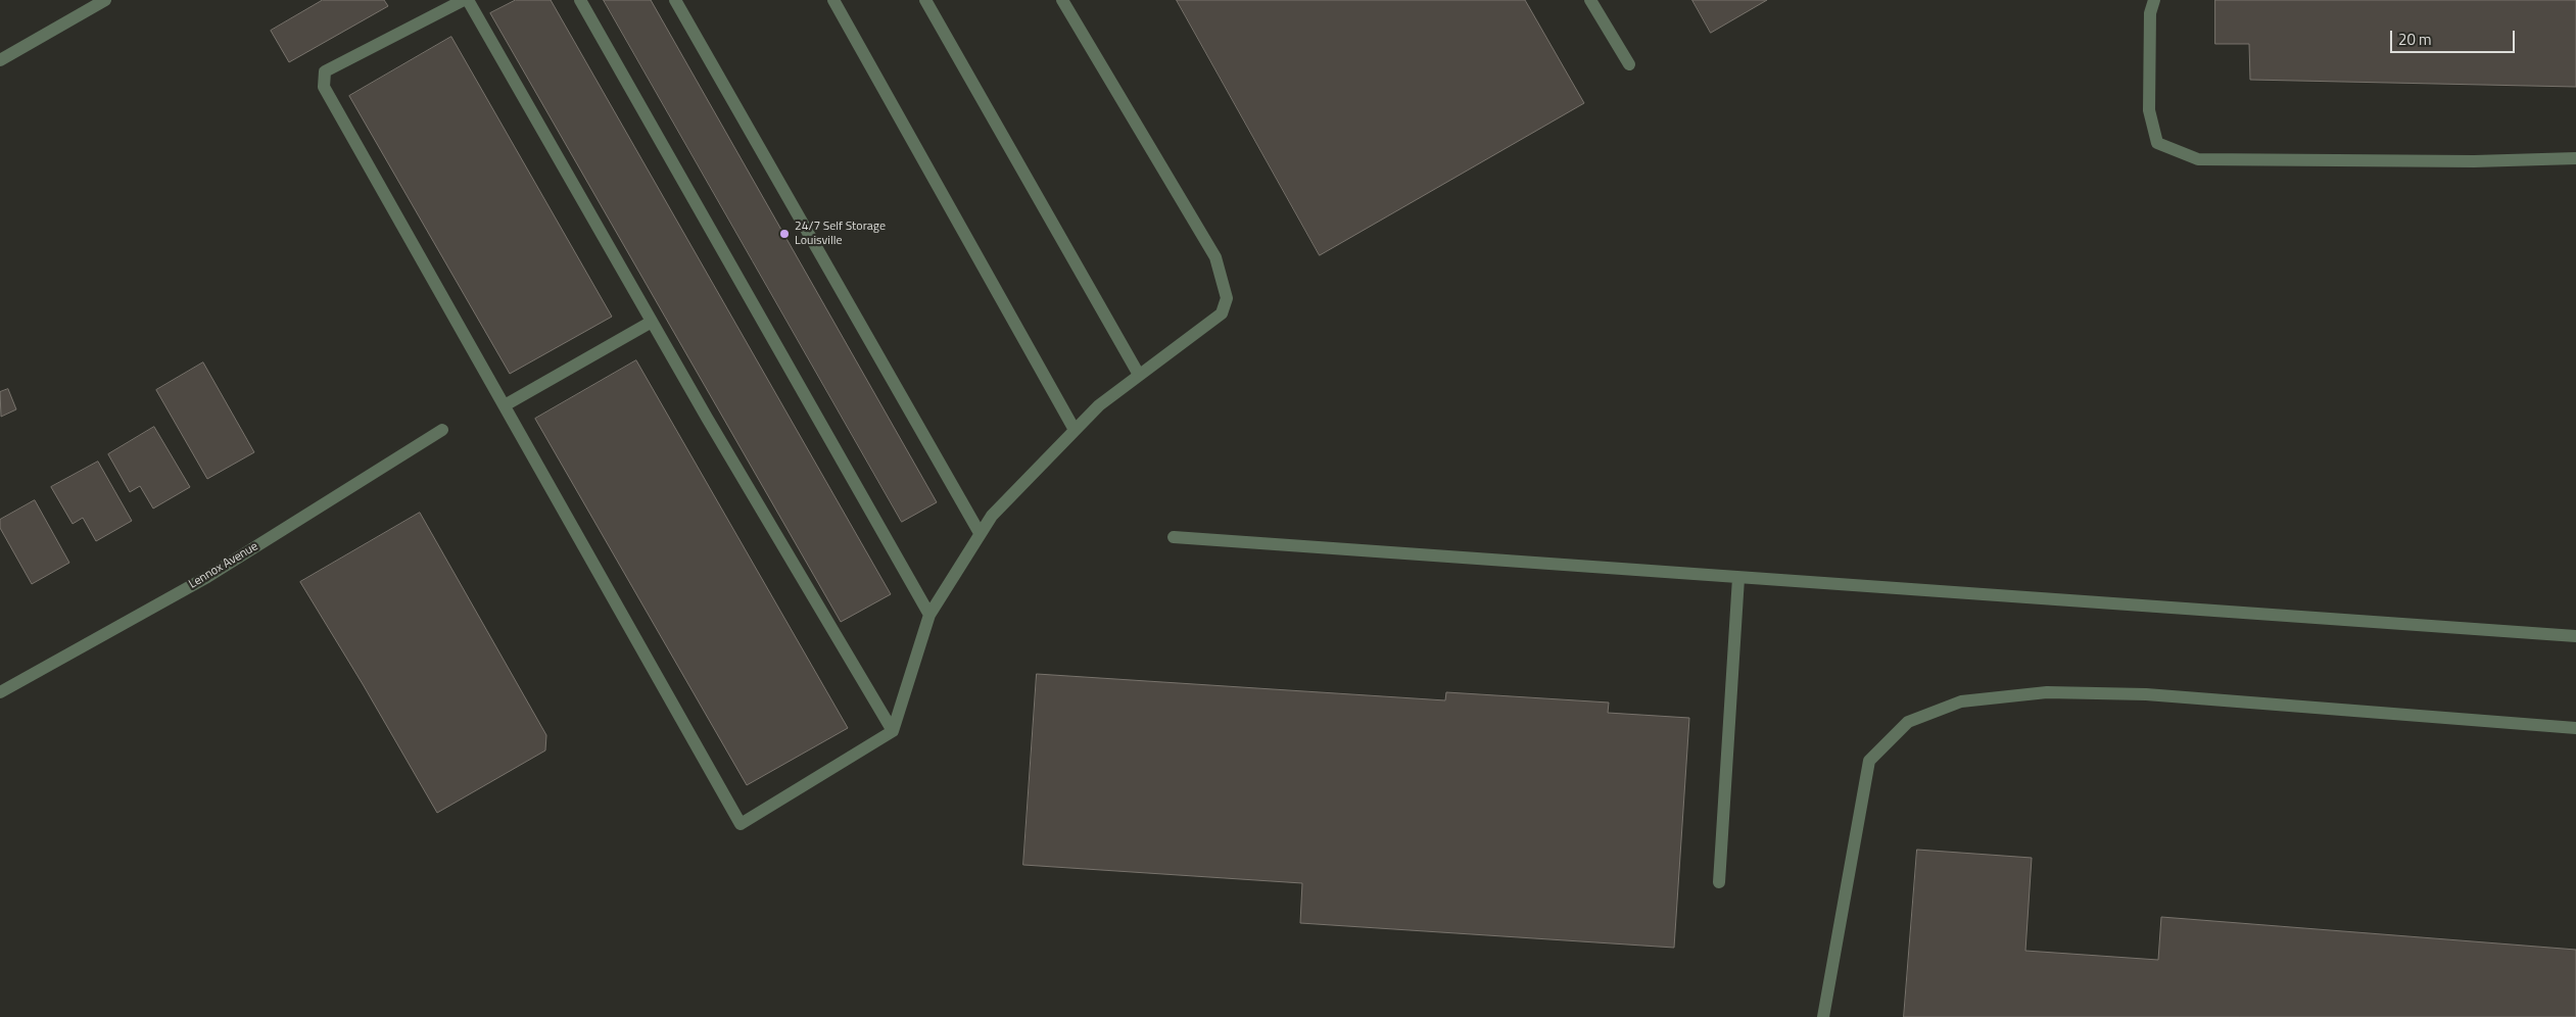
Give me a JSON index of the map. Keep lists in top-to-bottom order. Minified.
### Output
{"streets":{"street":["Lennox Avenue"]},"places":["24/7 Self Storage Louisville"],"scale_bar":"20 m"}
